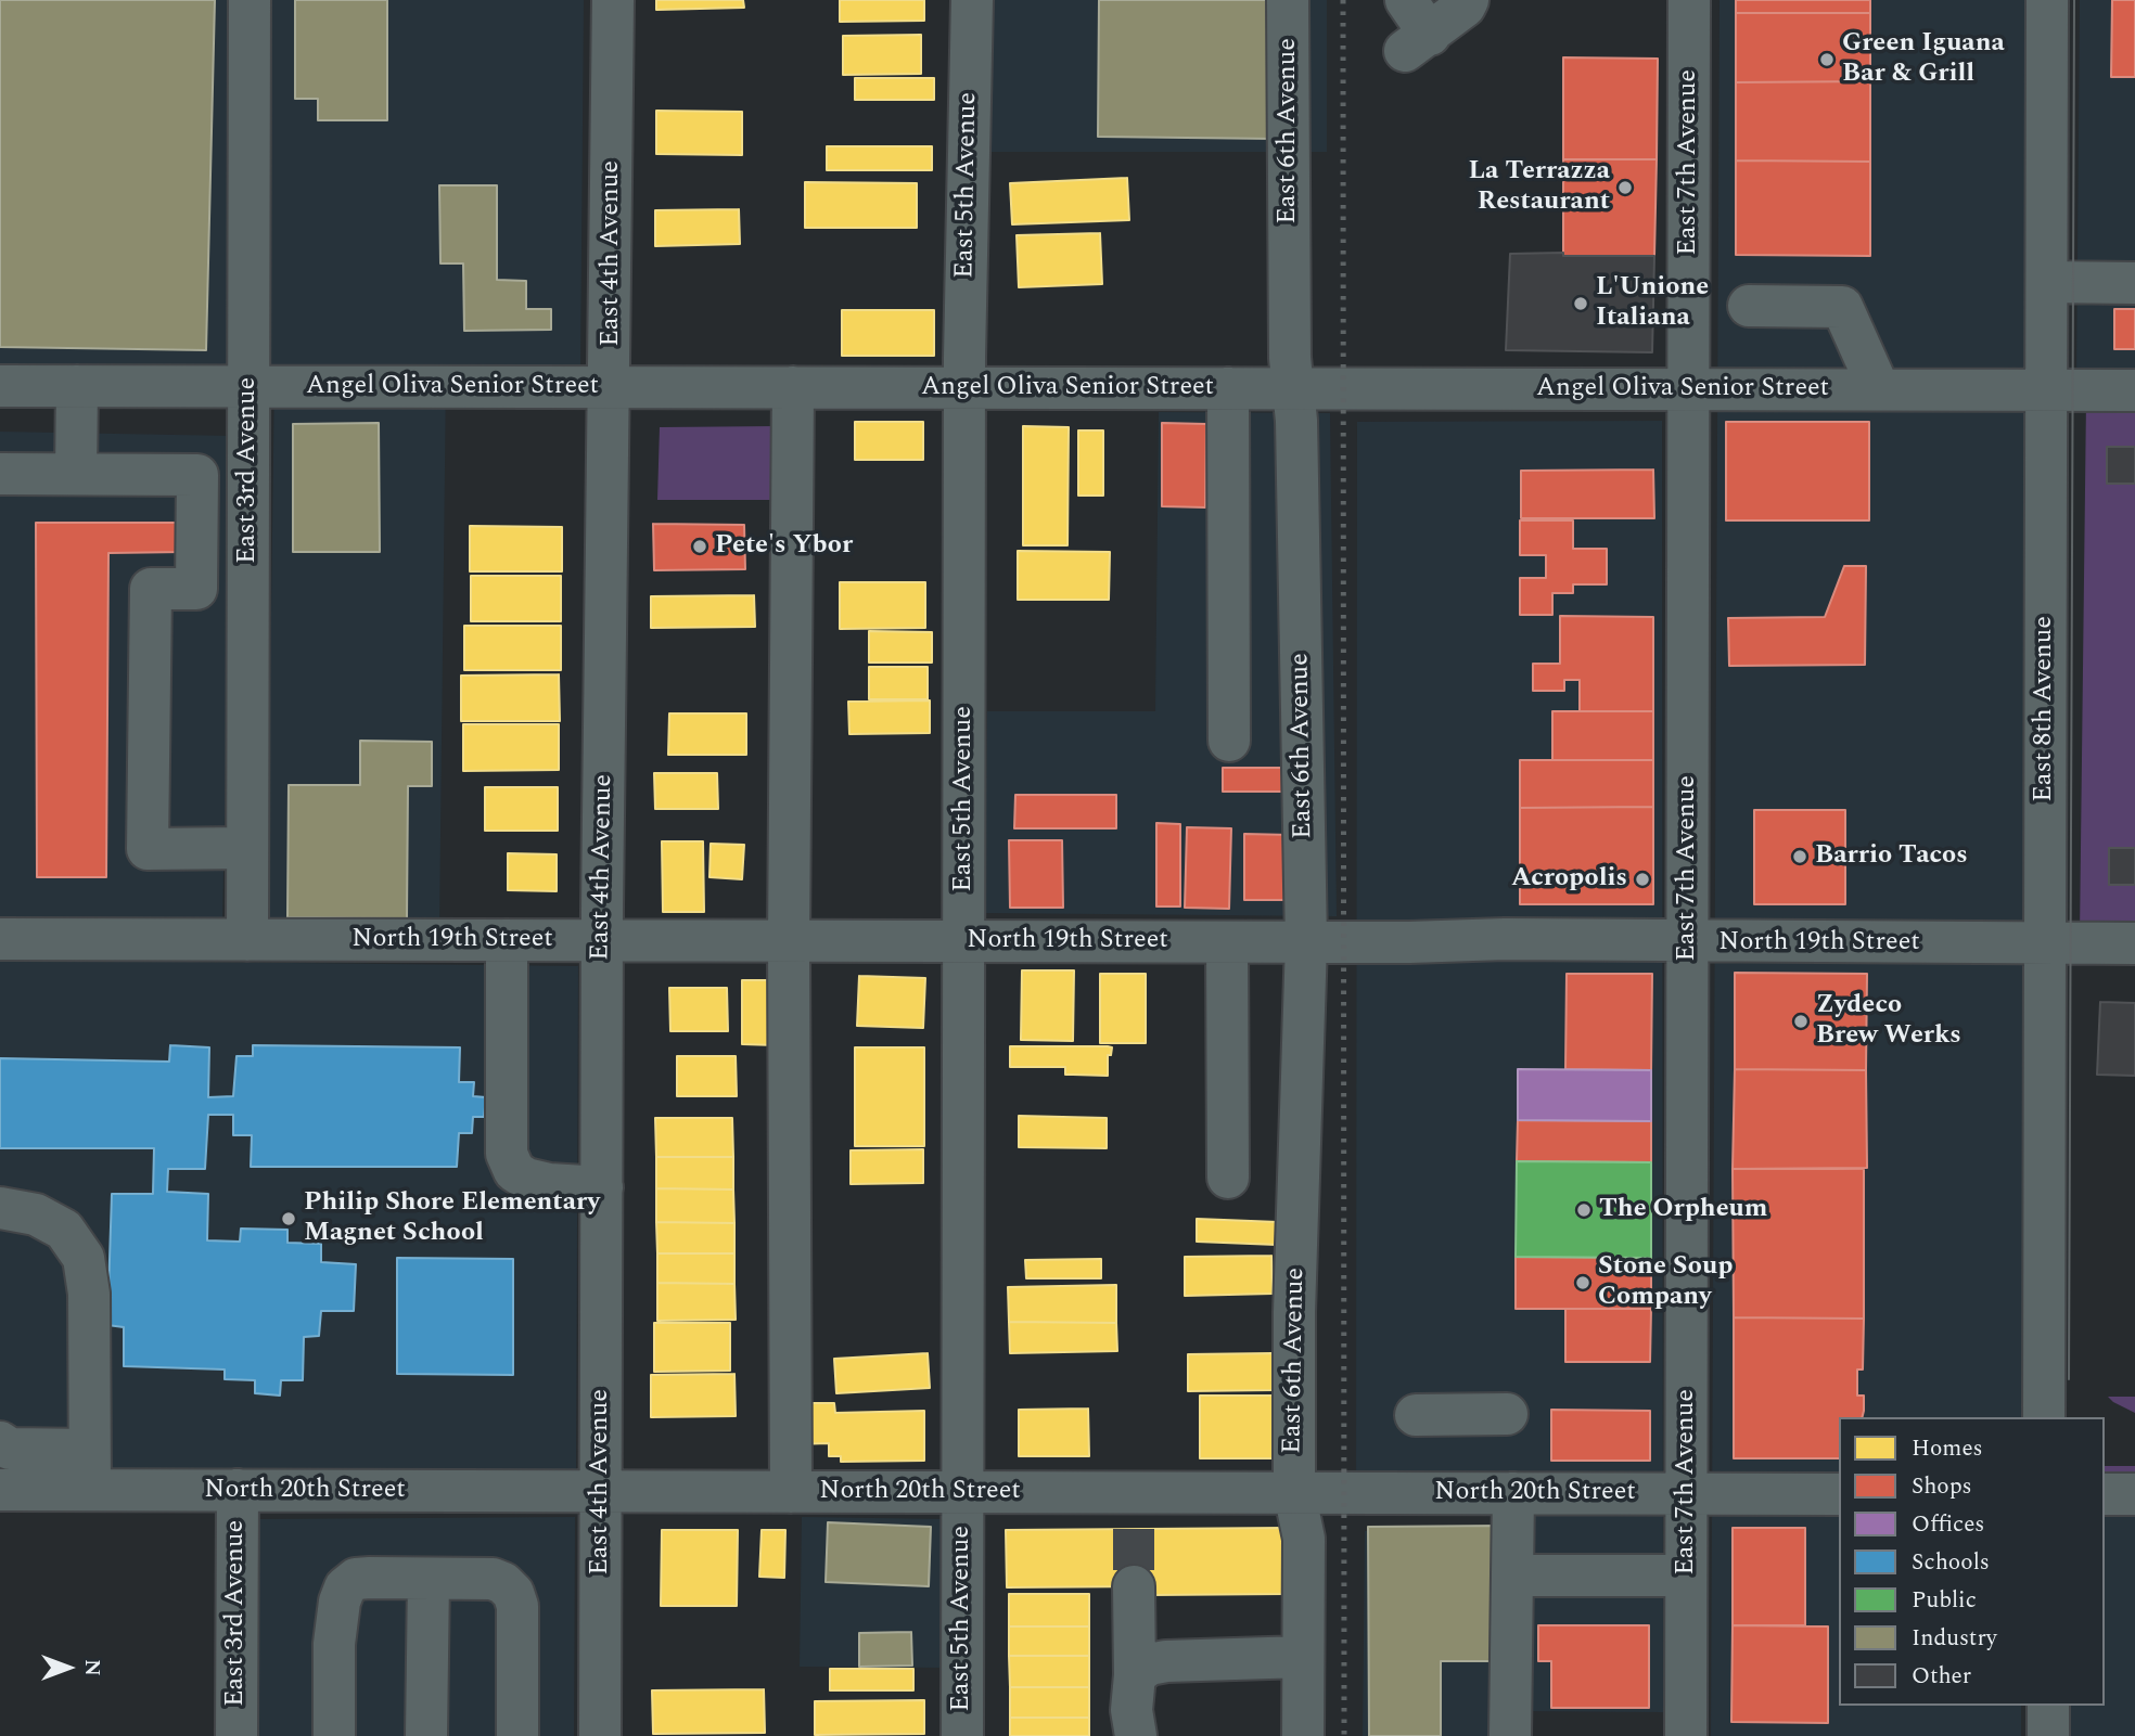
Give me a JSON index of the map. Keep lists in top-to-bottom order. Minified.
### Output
{"streets":{"street":["East 6th Avenue","East 7th Avenue","East 5th Avenue","East 4th Avenue","Angel Oliva Senior Street","East 3rd Avenue","East 8th Avenue","North 19th Street","North 20th Street"]},"crossings":[["East 6th Avenue","Angel Oliva Senior Street"],["East 6th Avenue","North 19th Street"],["East 6th Avenue","North 20th Street"],["East 7th Avenue","Angel Oliva Senior Street"],["East 7th Avenue","North 19th Street"],["East 7th Avenue","North 20th Street"],["East 5th Avenue","Angel Oliva Senior Street"],["East 5th Avenue","North 19th Street"],["East 5th Avenue","North 20th Street"],["East 4th Avenue","Angel Oliva Senior Street"],["East 4th Avenue","North 19th Street"],["East 4th Avenue","North 20th Street"],["Angel Oliva Senior Street","East 3rd Avenue"],["Angel Oliva Senior Street","East 8th Avenue"],["East 3rd Avenue","North 19th Street"],["East 3rd Avenue","North 20th Street"],["East 8th Avenue","North 19th Street"]],"places":["Green Iguana Bar & Grill","La Terrazza Restaurant","L'Unione Italiana","Pete's Ybor","Barrio Tacos","Acropolis","Zydeco Brew Werks","The Orpheum","Philip Shore Elementary Magnet School","Stone Soup Company"],"legend":["Homes","Shops","Offices","Schools","Public","Industry","Other"],"north":"right"}
